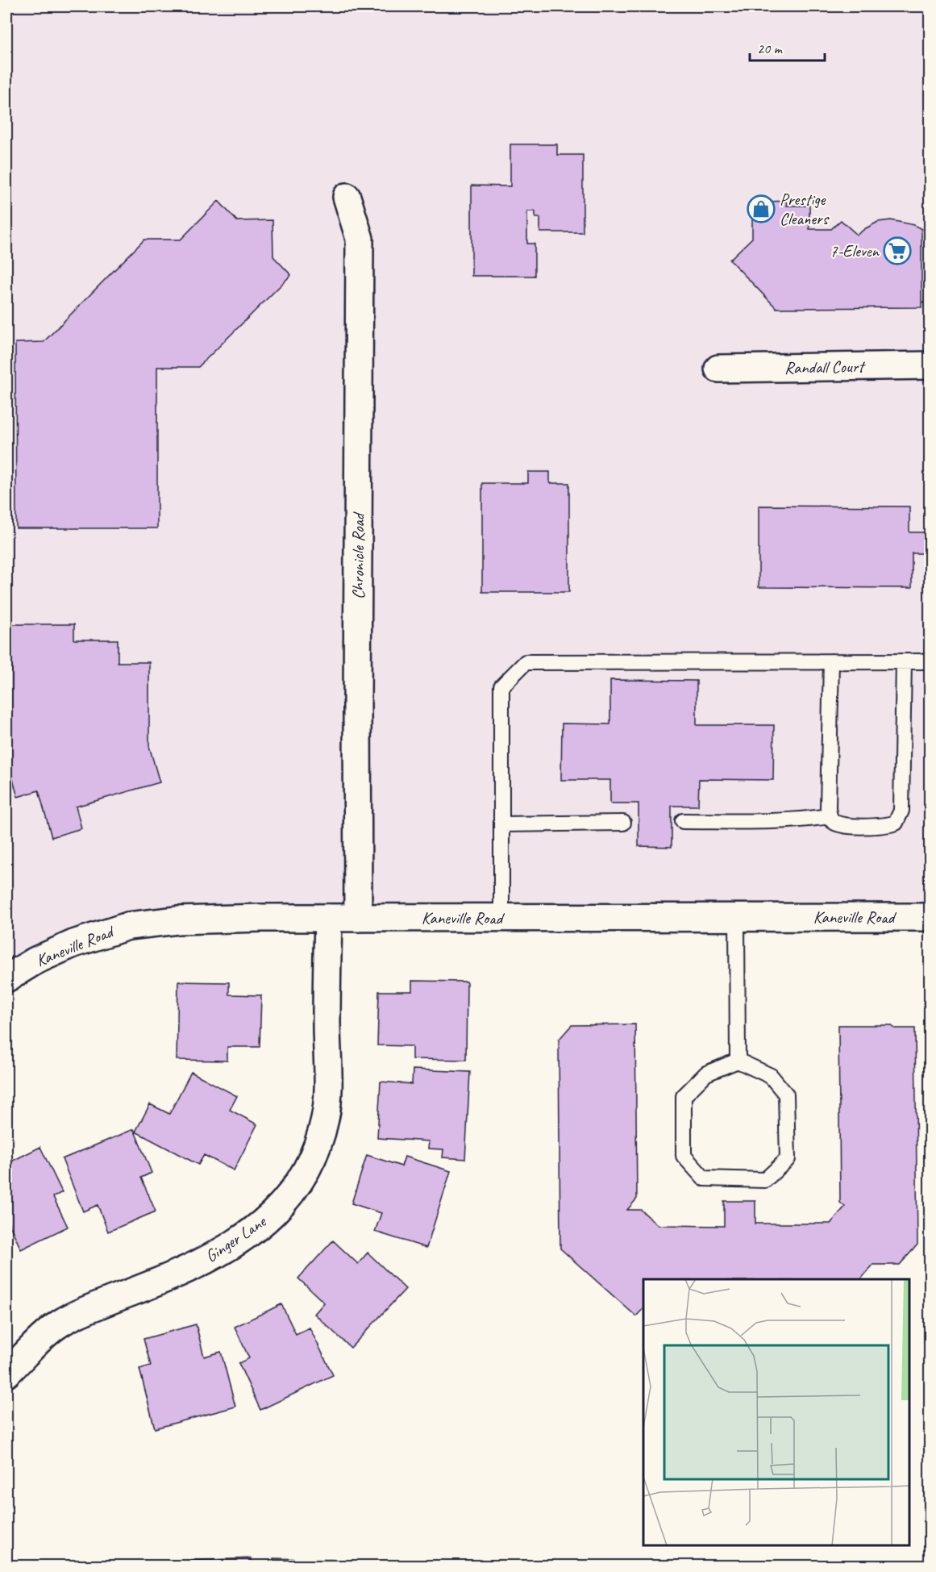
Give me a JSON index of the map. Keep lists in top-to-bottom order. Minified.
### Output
{"streets":{"street":["Randall Court","Chronicle Road","Kaneville Road","Ginger Lane"]},"crossings":[["Chronicle Road","Kaneville Road"],["Kaneville Road","Ginger Lane"]],"places":{"shop":["Prestige Cleaners"],"supermarket":["7-Eleven"]},"scale_bar":"20 m"}
